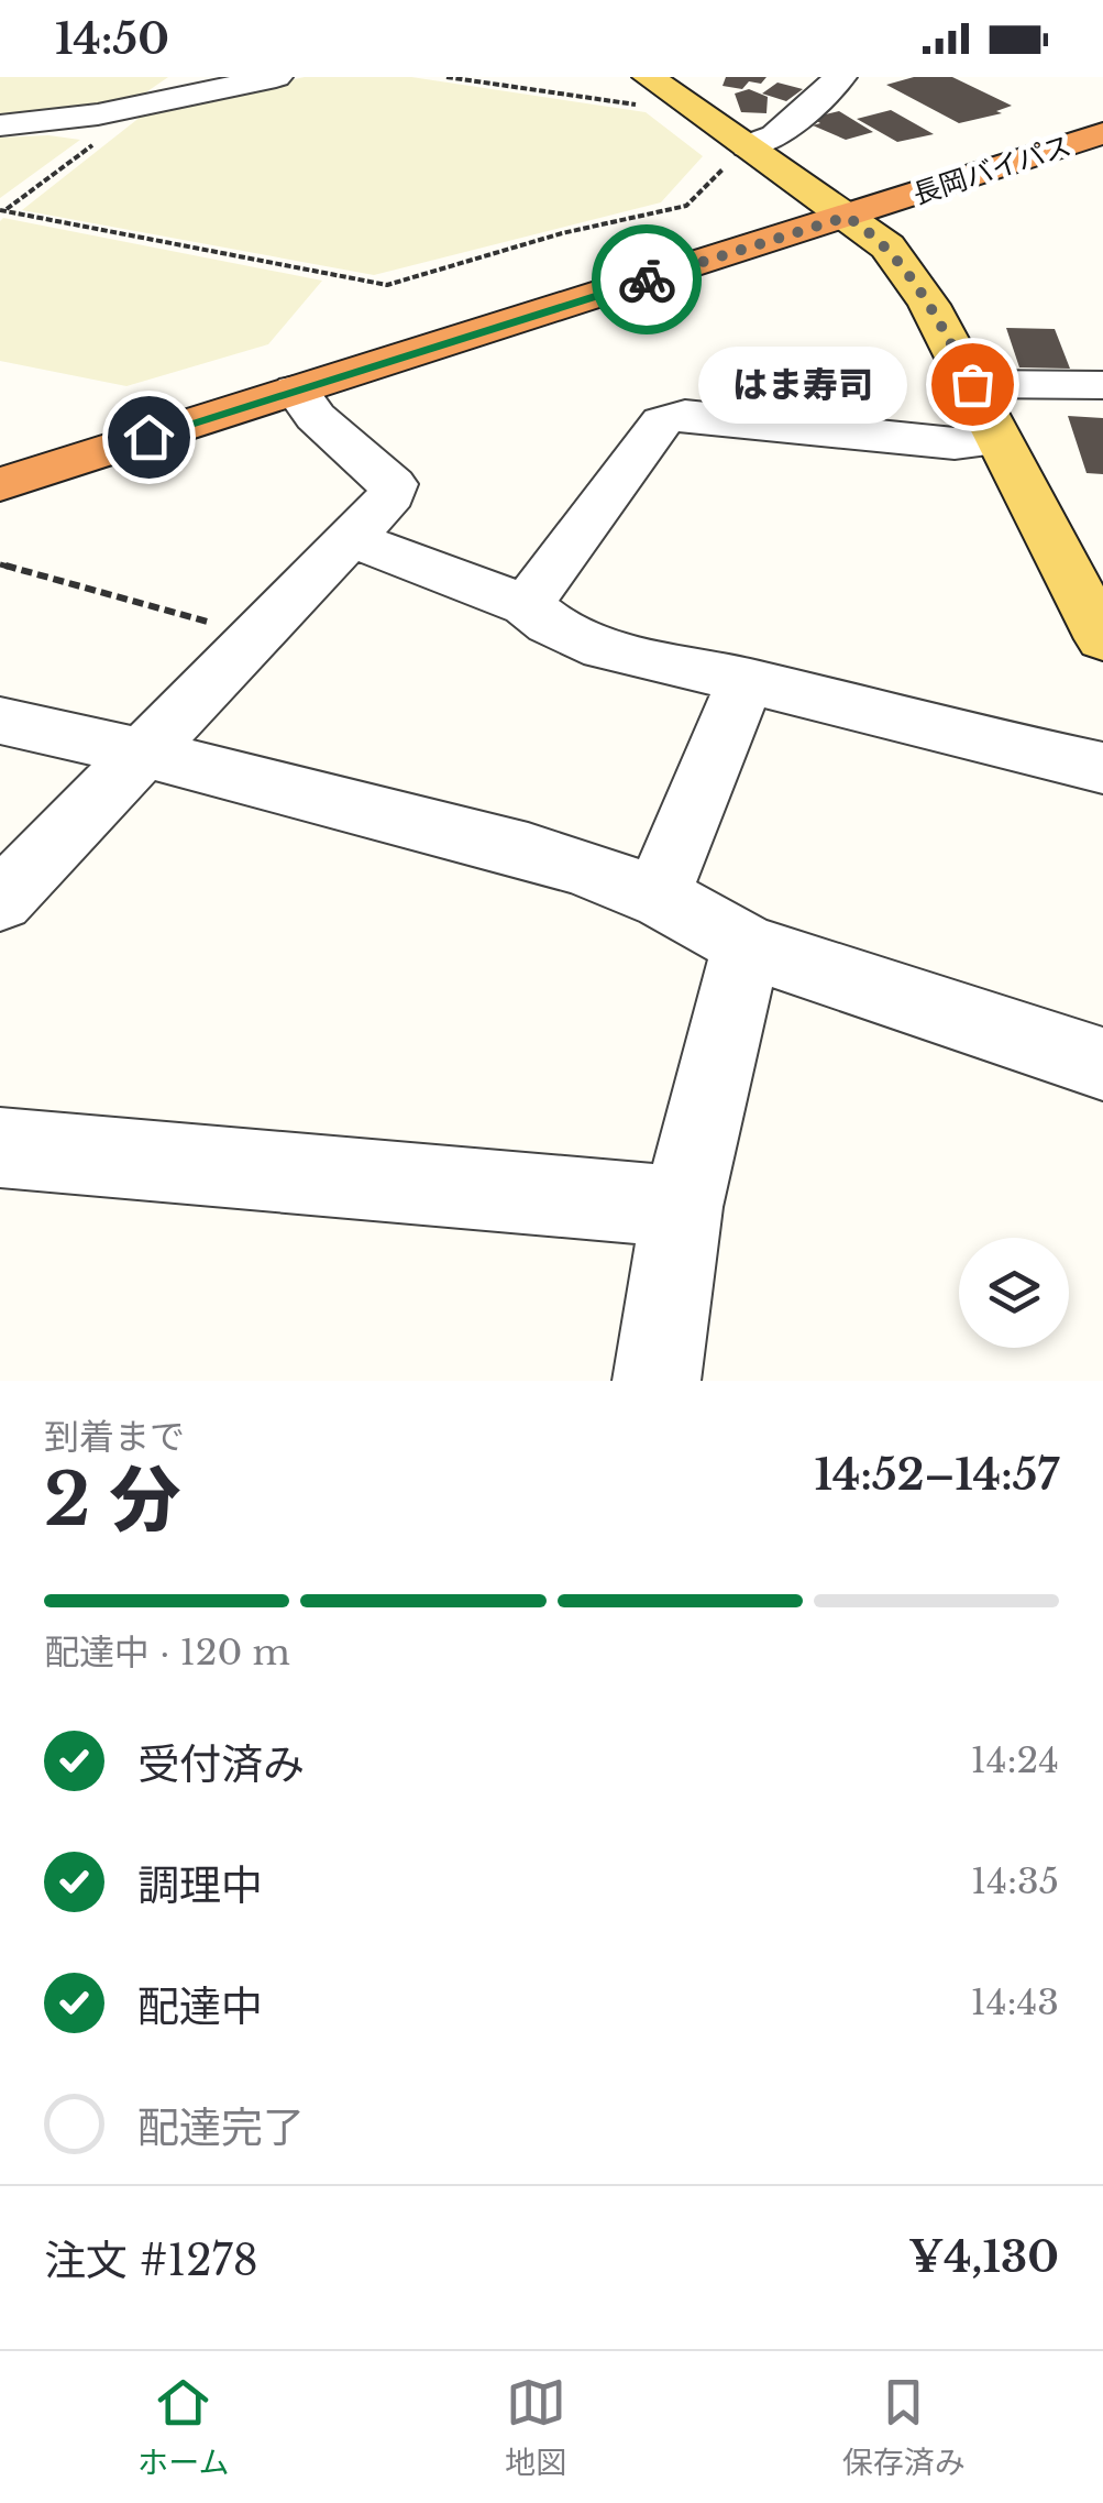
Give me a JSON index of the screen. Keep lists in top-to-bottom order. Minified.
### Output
{"streets":{"highway":["長岡バイパス"]},"places":["はま寿司"],"page":{"status":"14:50","bubble":"はま寿司","heading":["2 分","到着まで","14:52–14:57"],"panel":["注文 #1278","¥4,130"],"bar":"配達中 · 120 m","list":[["受付済み","14:24"],["調理中","14:35"],["配達中","14:43"],"配達完了"],"tabs":["ホーム","地図","保存済み"]}}
